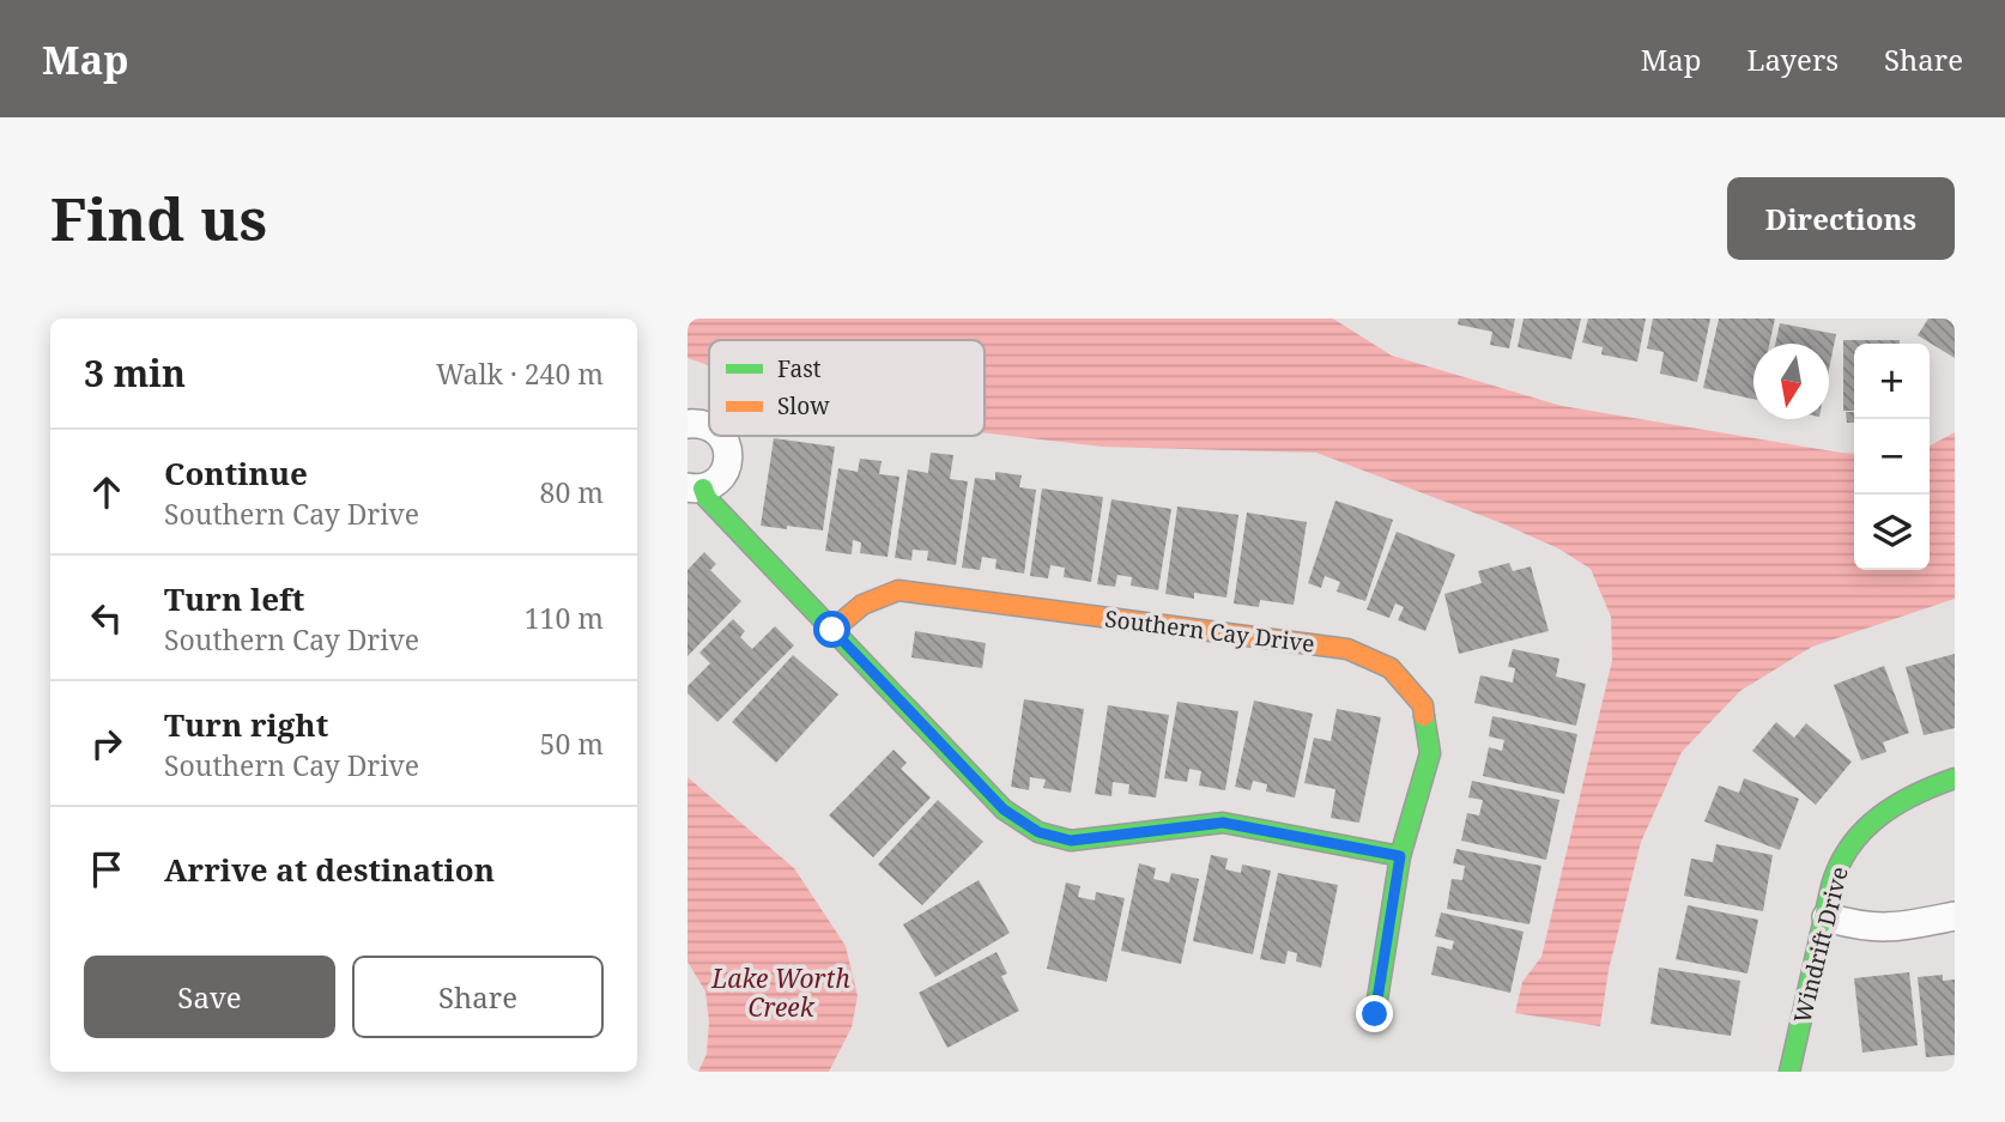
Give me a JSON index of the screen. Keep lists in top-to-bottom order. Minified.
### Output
{"streets":{"street":["Southern Cay Drive","Windrift Drive"]},"water":["Lake Worth Creek"],"legend":["Fast","Slow"],"north":"bottom","page":{"header":"Map","nav":["Map","Layers","Share"],"buttons":["Directions",["Save","Share"]],"title":"Find us","heading":["3 min","Walk · 240 m"],"map_buttons":["+","−"],"list":[["Continue","Southern Cay Drive","80 m"],["Turn left","Southern Cay Drive","110 m"],["Turn right","Southern Cay Drive","50 m"],"Arrive at destination"]}}
